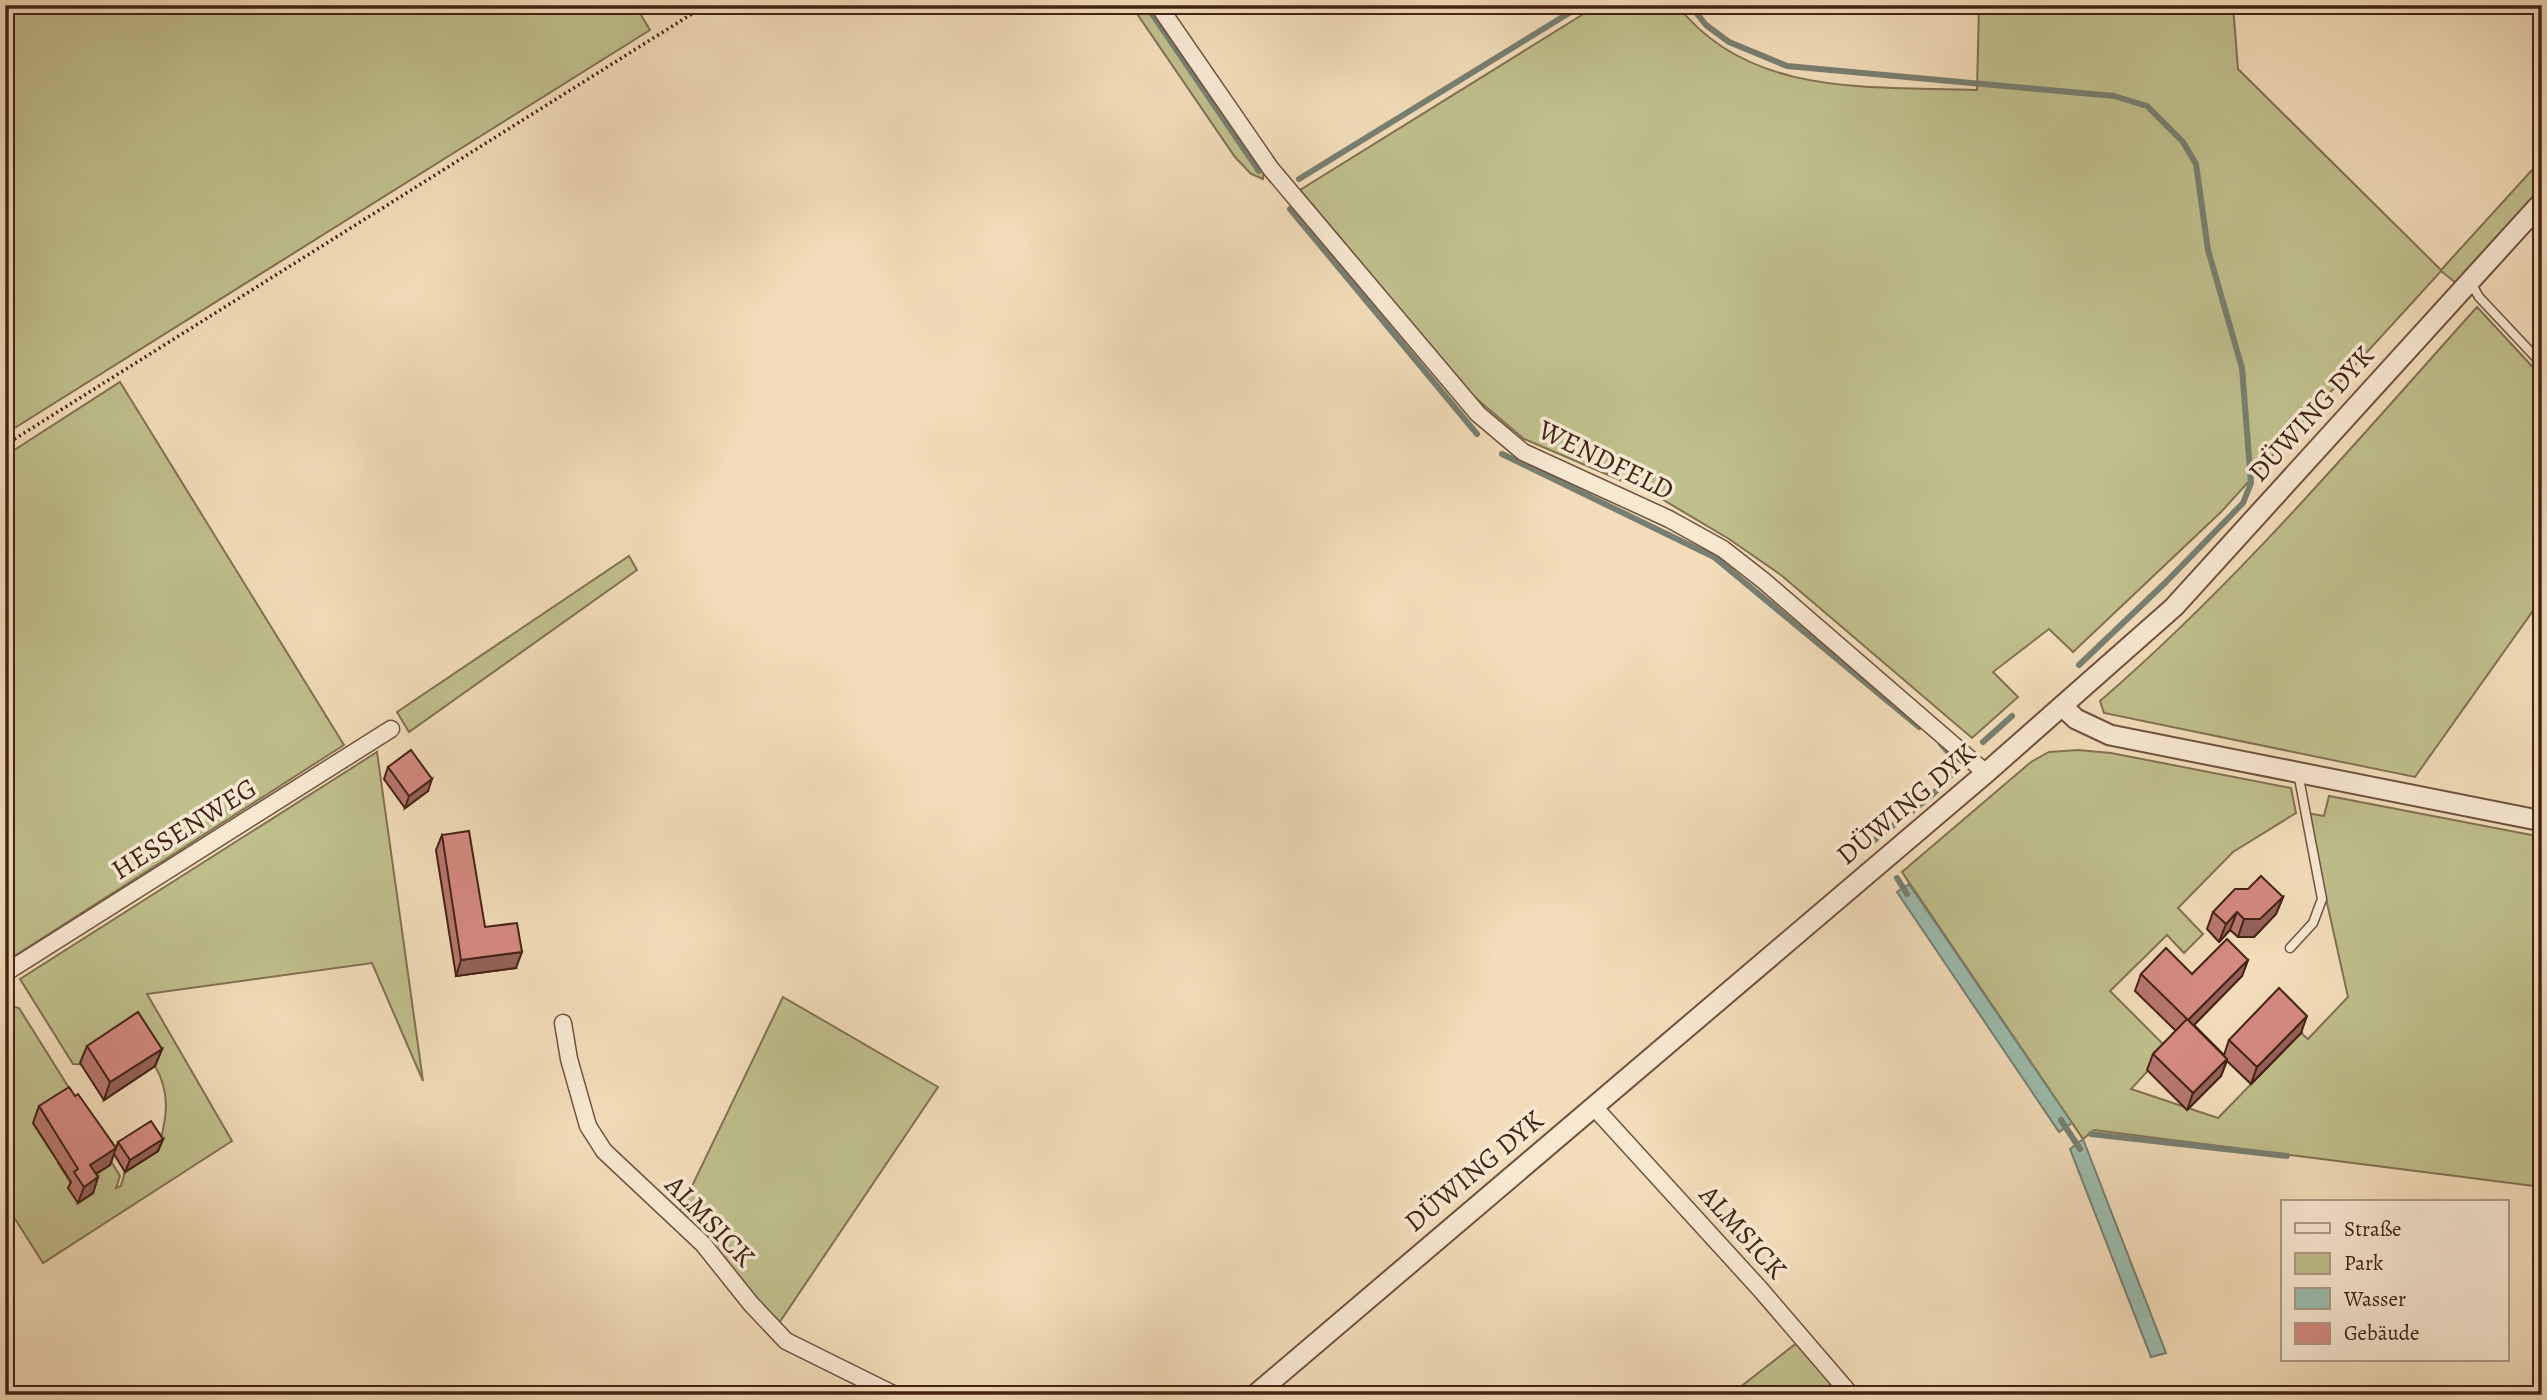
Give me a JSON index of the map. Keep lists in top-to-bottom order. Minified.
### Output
{"streets":{"street":["DÜWING DYK","WENDFELD","HESSENWEG","ALMSICK"]},"crossings":[["DÜWING DYK","WENDFELD"],["DÜWING DYK","ALMSICK"]],"legend":["Straße","Park","Wasser","Gebäude"]}
